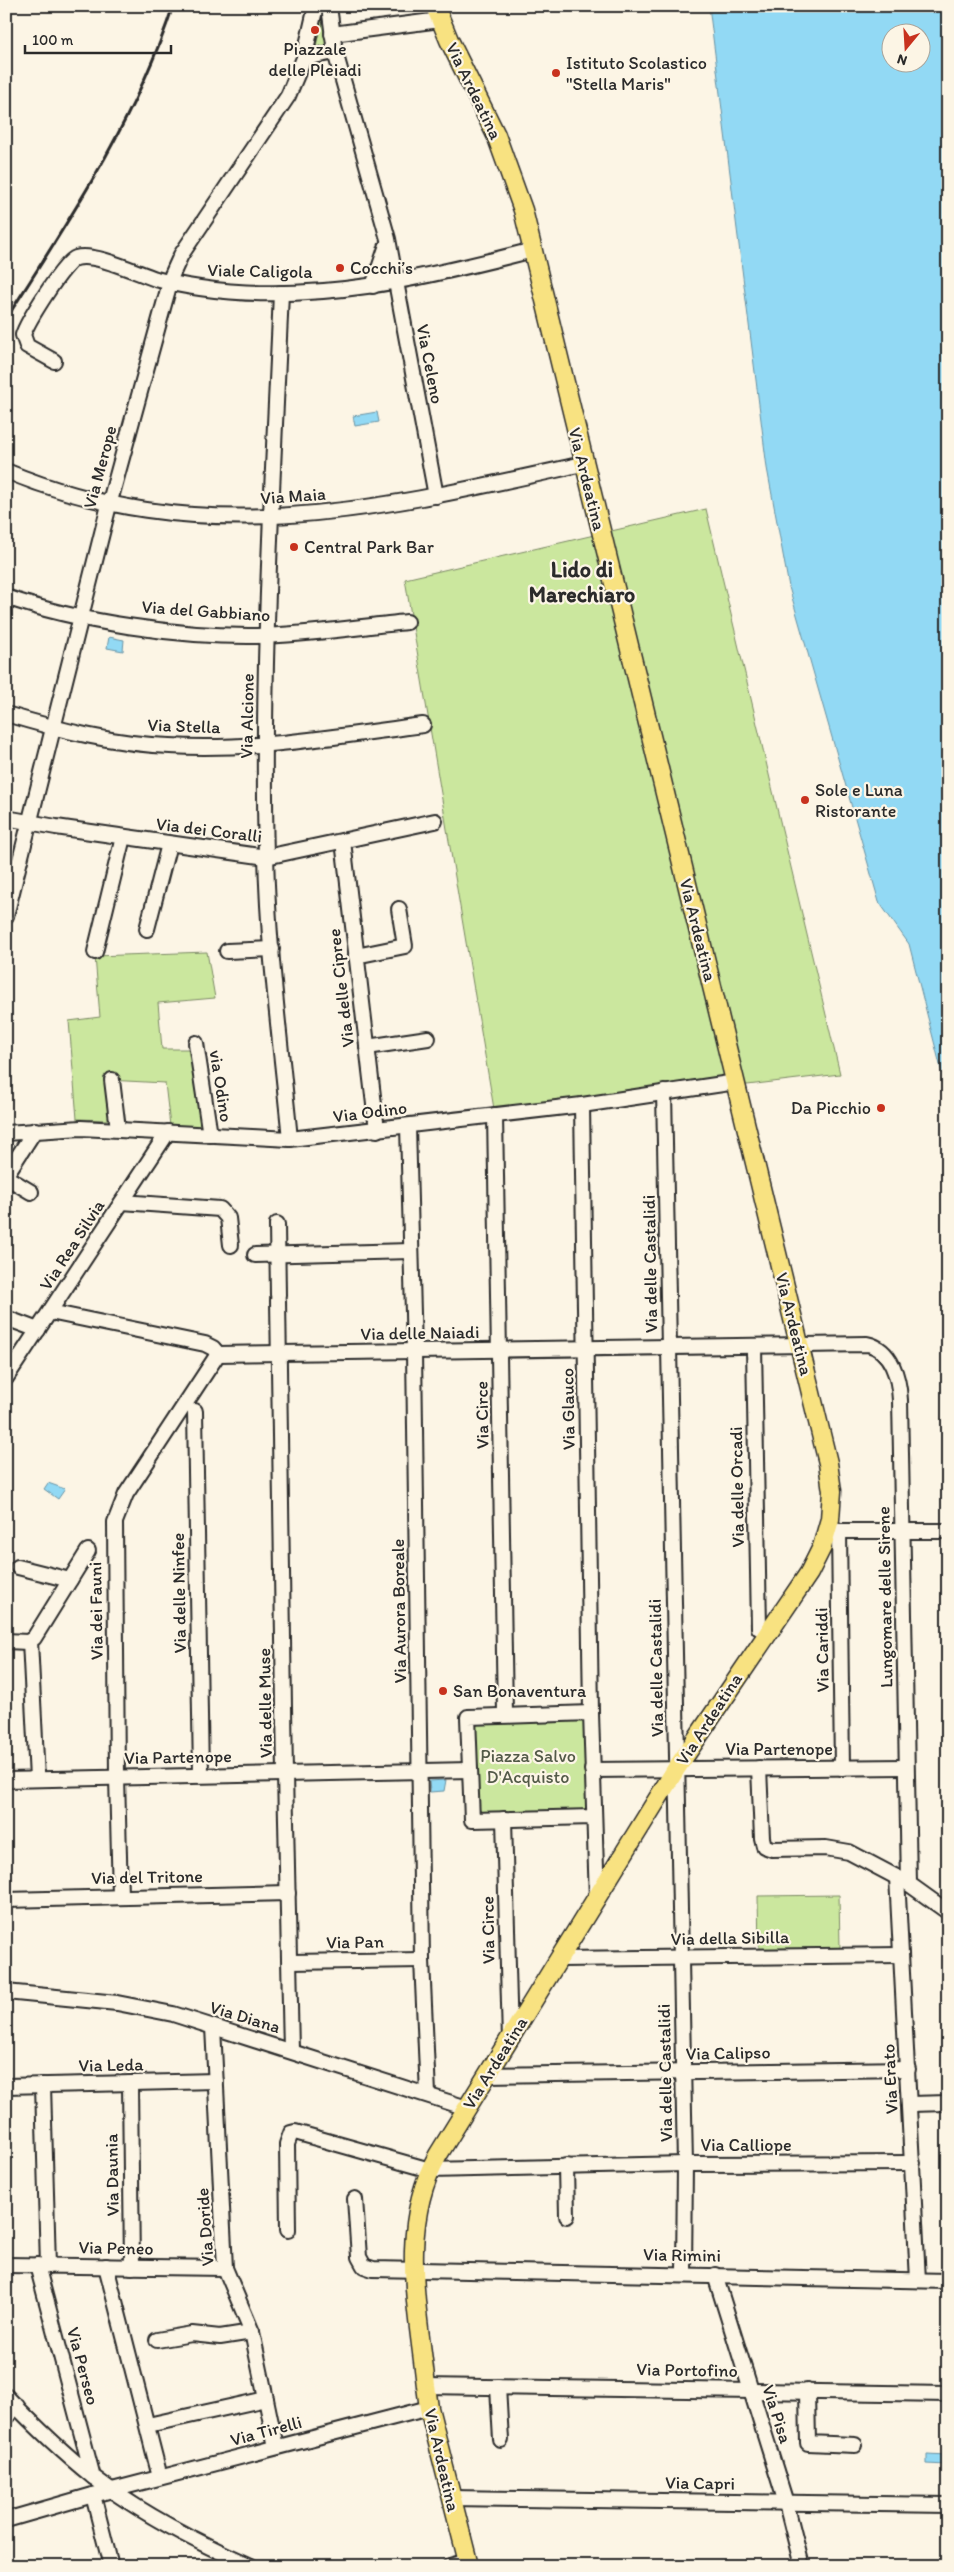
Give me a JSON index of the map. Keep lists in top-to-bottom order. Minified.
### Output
{"streets":{"main road":["Via Ardeatina"],"street":["Viale Caligola","Via Celeno","Via Merope","Via Maia","Via del Gabbiano","Via Alcione","Via Stella","Via dei Coralli","Via delle Cipree","via Odino","Via Odino","Via Rea Silvia","Via delle Castalidi","Via delle Naiadi","Via Glauco","Via Circe","Via delle Orcadi","Via delle Ninfee","Lungomare delle Sirene","Via dei Fauni","Via Aurora Boreale","Via Cariddi","Via delle Muse","Via Partenope","Via del Tritone","Via della Sibilla","Via Pan","Via Diana","Via Calipso","Via Leda","Via Erato","Via Calliope","Via Daunia","Via Doride","Via Peneo","Via Rimini","Via Perseo","Via Portofino","Via Pisa","Via Tirelli","Via Capri"]},"crossings":[["Via Ardeatina","Viale Caligola"],["Via Ardeatina","Via Maia"],["Via Ardeatina","Via Odino"],["Via Ardeatina","Via delle Castalidi"],["Via Ardeatina","Via delle Naiadi"],["Via Ardeatina","Via Circe"],["Via Ardeatina","Lungomare delle Sirene"],["Via Ardeatina","Via Cariddi"],["Via Ardeatina","Via Partenope"],["Via Ardeatina","Via della Sibilla"],["Via Ardeatina","Via Diana"],["Via Ardeatina","Via Calipso"],["Via Ardeatina","Via Calliope"],["Via Ardeatina","Via Rimini"],["Via Ardeatina","Via Portofino"],["Via Ardeatina","Via Tirelli"],["Via Ardeatina","Via Capri"],["Viale Caligola","Via Celeno"],["Viale Caligola","Via Merope"],["Viale Caligola","Via Alcione"],["Via Celeno","Via Maia"],["Via Merope","Via Maia"],["Via Merope","Via del Gabbiano"],["Via Merope","Via Stella"],["Via Merope","Via dei Coralli"],["Via Maia","Via Alcione"],["Via del Gabbiano","Via Alcione"],["Via Alcione","Via Stella"],["Via Alcione","Via dei Coralli"],["Via Alcione","Via Odino"],["Via dei Coralli","Via delle Cipree"],["Via delle Cipree","Via Odino"],["via Odino","Via Odino"],["Via Odino","Via Rea Silvia"],["Via Odino","Via delle Castalidi"],["Via Odino","Via Glauco"],["Via Odino","Via Circe"],["Via Odino","Via Aurora Boreale"],["Via Rea Silvia","Via delle Naiadi"],["Via delle Castalidi","Via delle Naiadi"],["Via delle Castalidi","Via Partenope"],["Via delle Castalidi","Via della Sibilla"],["Via delle Castalidi","Via Calipso"],["Via delle Castalidi","Via Calliope"],["Via delle Castalidi","Via Rimini"],["Via delle Naiadi","Via Glauco"],["Via delle Naiadi","Via Circe"],["Via delle Naiadi","Via delle Orcadi"],["Via delle Naiadi","Lungomare delle Sirene"],["Via delle Naiadi","Via dei Fauni"],["Via delle Naiadi","Via Aurora Boreale"],["Via delle Naiadi","Via delle Muse"],["Via delle Ninfee","Via Partenope"],["Lungomare delle Sirene","Via Partenope"],["Lungomare delle Sirene","Via Erato"],["Via dei Fauni","Via Partenope"],["Via dei Fauni","Via del Tritone"],["Via Aurora Boreale","Via Partenope"],["Via Aurora Boreale","Via Pan"],["Via Aurora Boreale","Via Diana"],["Via Cariddi","Via Partenope"],["Via delle Muse","Via Partenope"],["Via delle Muse","Via del Tritone"],["Via delle Muse","Via Pan"],["Via delle Muse","Via Diana"],["Via della Sibilla","Via Erato"],["Via Diana","Via Doride"],["Via Calipso","Via Erato"],["Via Leda","Via Daunia"],["Via Leda","Via Doride"],["Via Leda","Via Perseo"],["Via Erato","Via Calliope"],["Via Erato","Via Rimini"],["Via Daunia","Via Peneo"],["Via Doride","Via Peneo"],["Via Doride","Via Tirelli"],["Via Peneo","Via Perseo"],["Via Rimini","Via Pisa"],["Via Portofino","Via Pisa"],["Via Pisa","Via Capri"]],"districts":["Lido di Marechiaro"],"parks":["Piazza Salvo D'Acquisto"],"places":["Piazzale delle Pleiadi","Istituto Scolastico \"Stella Maris\"","Cocchi’s","Central Park Bar","Sole e Luna Ristorante","Da Picchio","San Bonaventura"],"scale_bar":"100 m","north":"bottom"}
